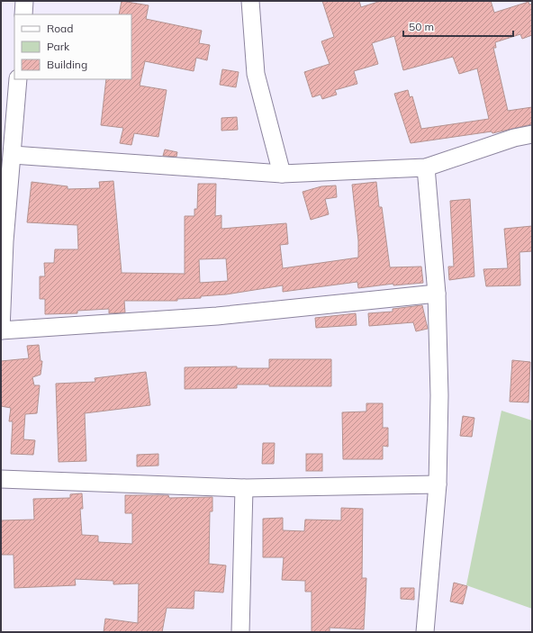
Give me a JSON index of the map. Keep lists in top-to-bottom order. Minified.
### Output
{"legend":["Road","Park","Building"],"scale_bar":"50 m"}
